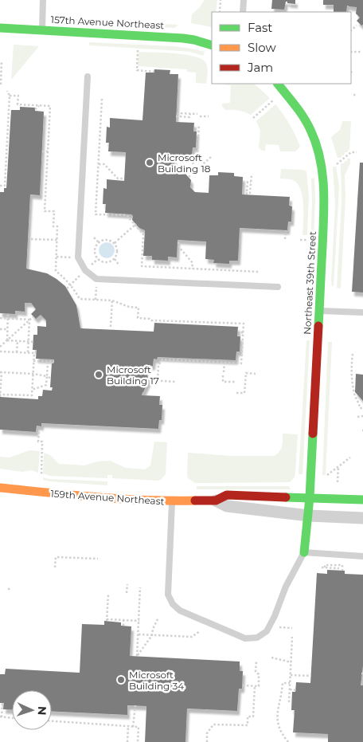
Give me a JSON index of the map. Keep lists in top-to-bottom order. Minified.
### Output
{"streets":{"street":["157th Avenue Northeast","Northeast 39th Street","159th Avenue Northeast"]},"crossings":[["Northeast 39th Street","159th Avenue Northeast"]],"places":["Microsoft Building 18","Microsoft Building 17","Microsoft Building 34"],"legend":["Fast","Slow","Jam"],"north":"right"}
